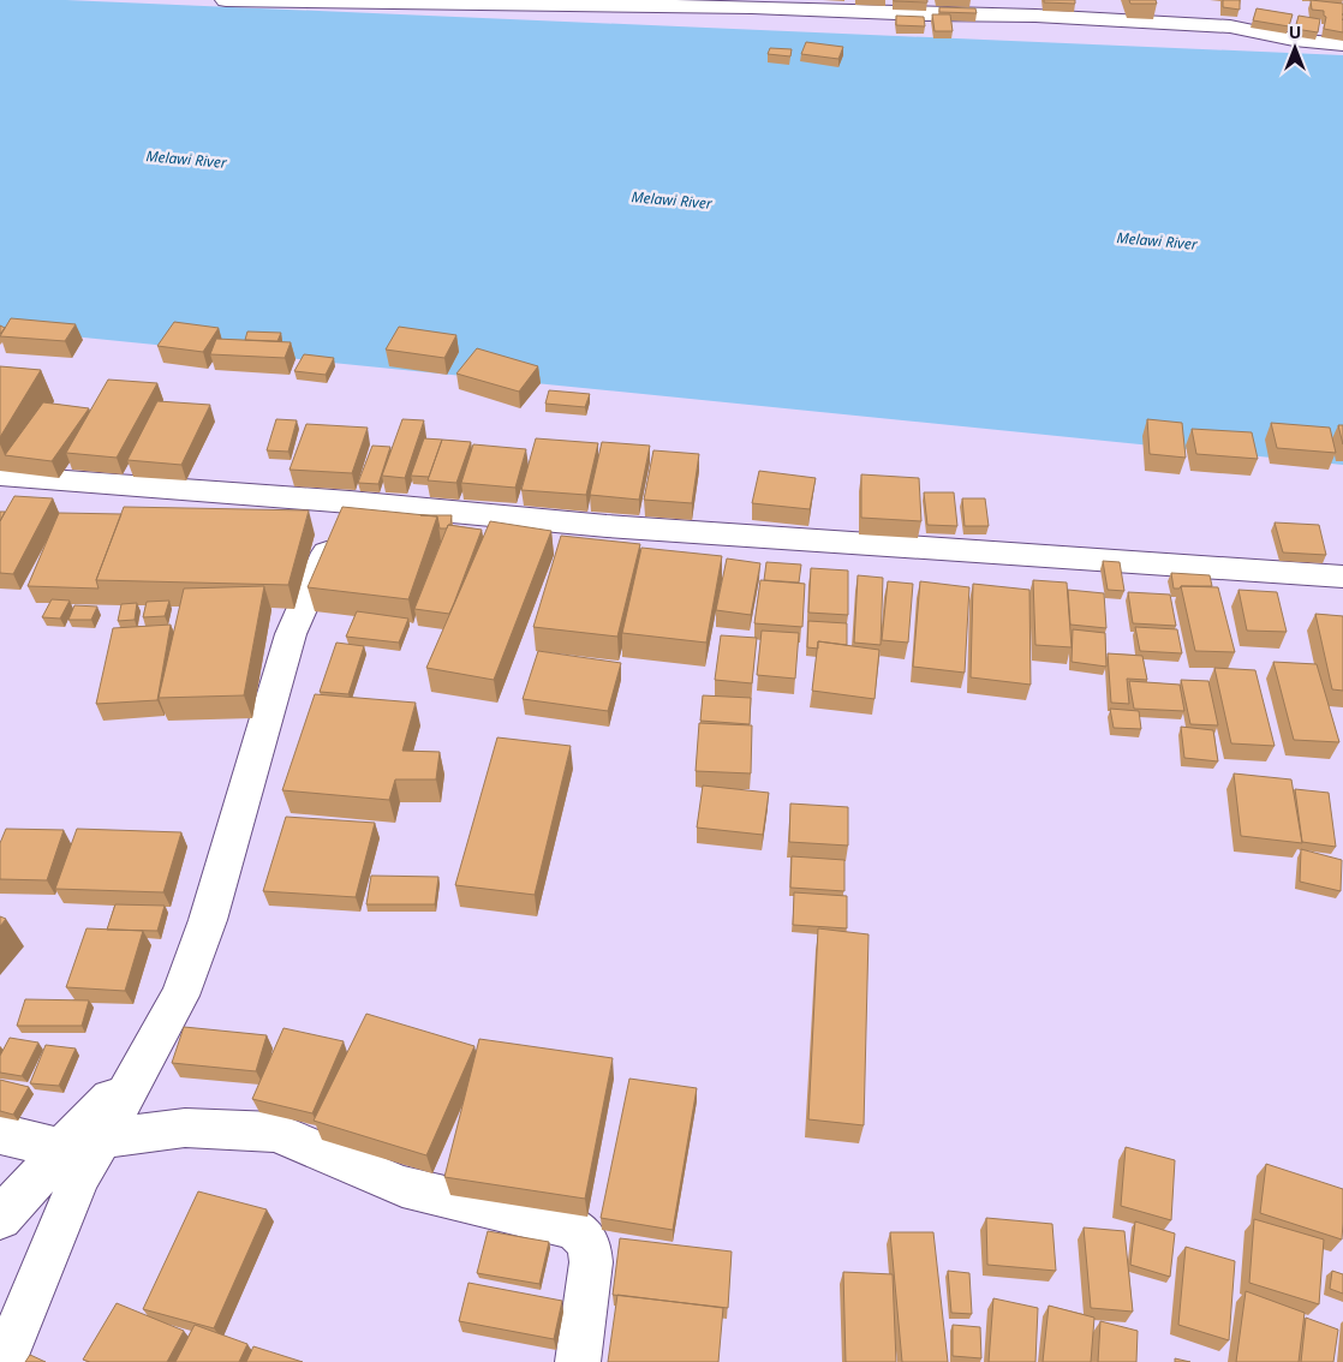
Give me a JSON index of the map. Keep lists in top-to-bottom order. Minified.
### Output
{"water":["Melawi River"],"north":"top"}
